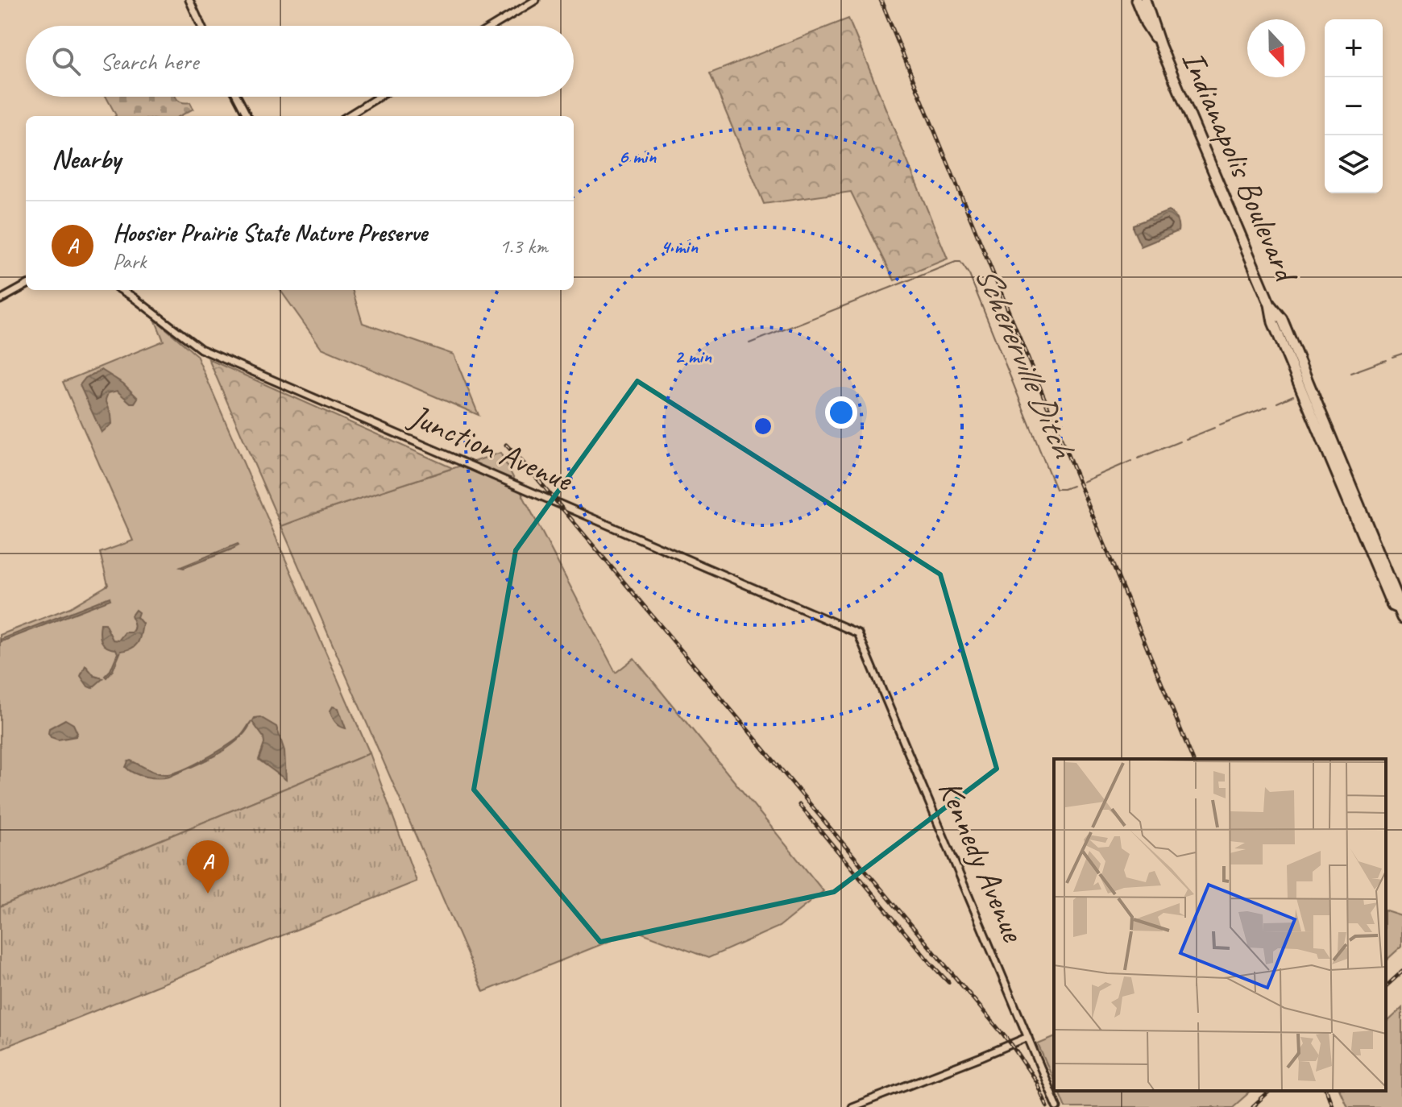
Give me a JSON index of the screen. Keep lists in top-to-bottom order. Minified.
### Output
{"streets":{"highway":["Indianapolis Boulevard"],"street":["Junction Avenue","Kennedy Avenue"]},"crossings":[["Junction Avenue","Kennedy Avenue"]],"water":["Schererville Ditch"],"north":"bottom","page":{"map_buttons":["+","−"],"search":"Search here","heading":"Nearby","list":[{"mark":"A","name":"Hoosier Prairie State Nature Preserve","note":"Park","value":"1.3 km"}],"pins":"A"},"rings":["6 min","4 min","2 min"]}
